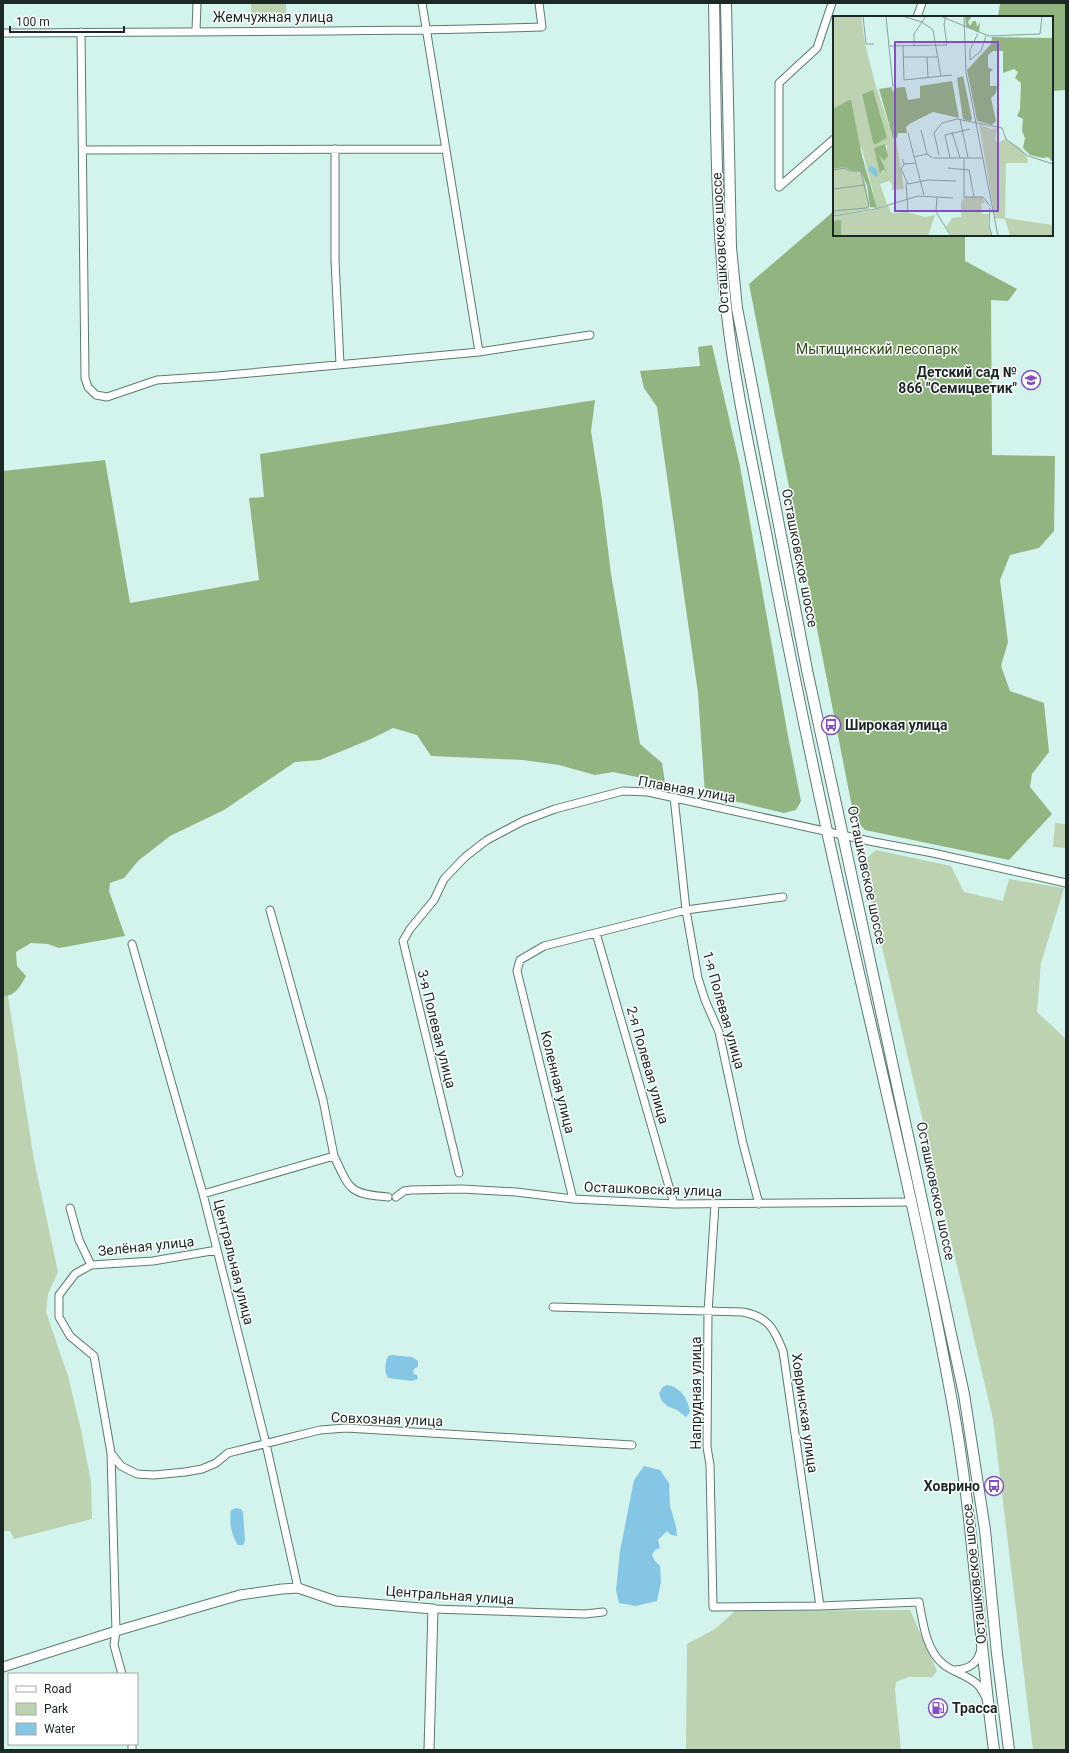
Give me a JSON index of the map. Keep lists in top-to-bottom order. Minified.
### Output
{"streets":{"main road":["Осташковское шоссе"],"street":["Жемчужная улица","Плавная улица","1-я Полевая улица","3-я Полевая улица","2-я Полевая улица","Коленная улица","Осташковская улица","Зелёная улица","Центральная улица","Напрудная улица","Ховринская улица","Совхозная улица"]},"crossings":[["Осташковское шоссе","Плавная улица"],["Осташковское шоссе","Осташковская улица"],["Плавная улица","1-я Полевая улица"],["Плавная улица","3-я Полевая улица"],["1-я Полевая улица","Осташковская улица"],["2-я Полевая улица","Коленная улица"],["2-я Полевая улица","Осташковская улица"],["Коленная улица","Осташковская улица"],["Осташковская улица","Напрудная улица"],["Зелёная улица","Центральная улица"],["Центральная улица","Совхозная улица"],["Напрудная улица","Ховринская улица"]],"parks":["Мытищинский лесопарк"],"places":{"school or university":["Детский сад № 866 \"Семицветик\""],"bus stop":["Широкая улица","Ховрино"],"fuel station":["Трасса"]},"legend":["Road","Park","Water"],"scale_bar":"100 m"}
